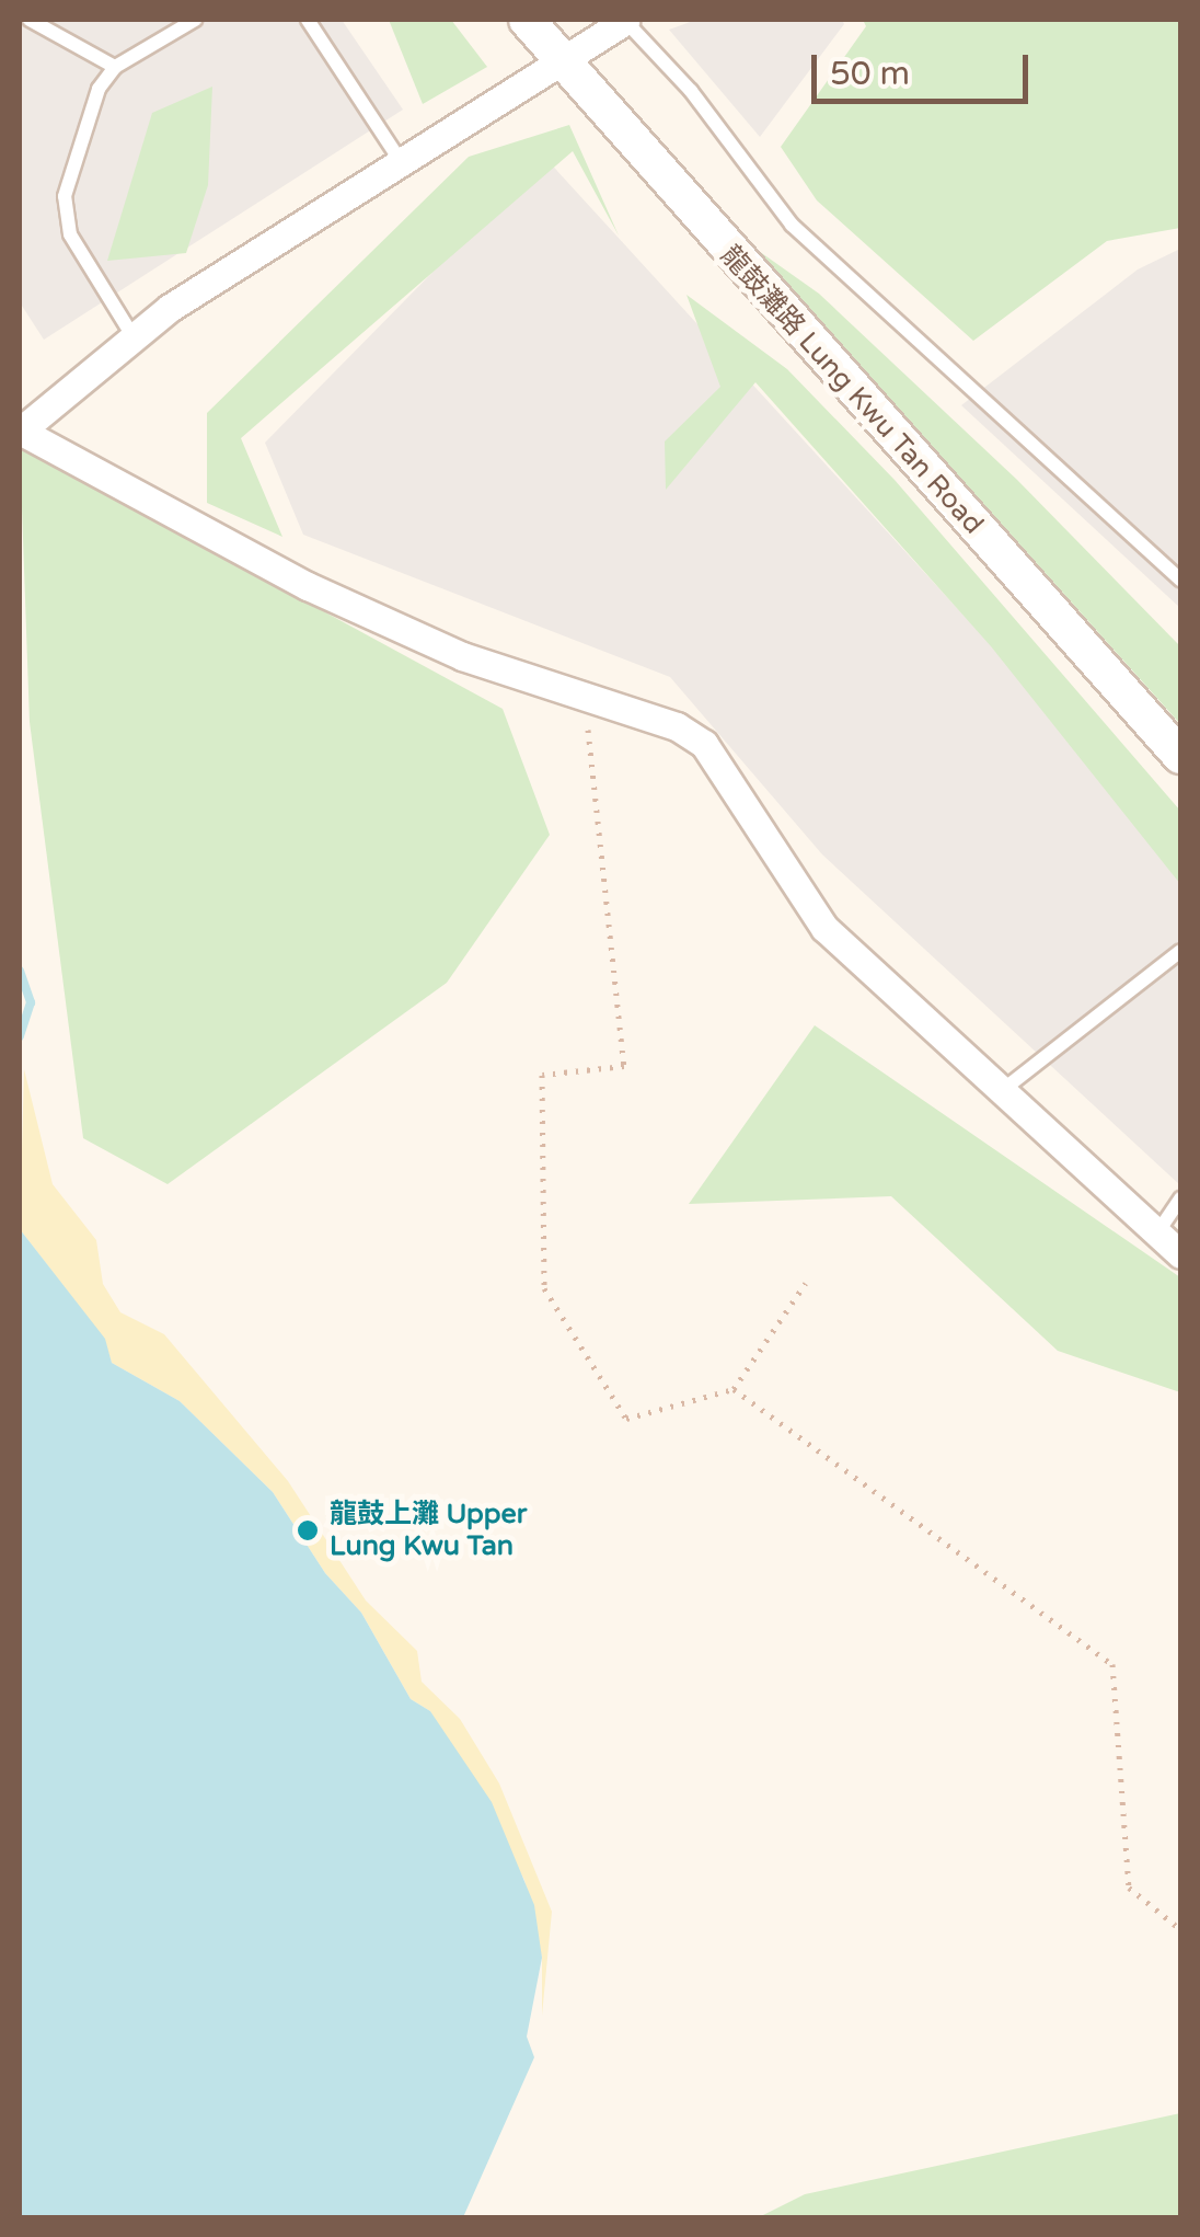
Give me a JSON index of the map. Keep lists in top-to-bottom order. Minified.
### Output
{"streets":{"street":["龍鼓灘路 Lung Kwu Tan Road"]},"places":["龍鼓上灘 Upper Lung Kwu Tan"],"scale_bar":"50 m"}
